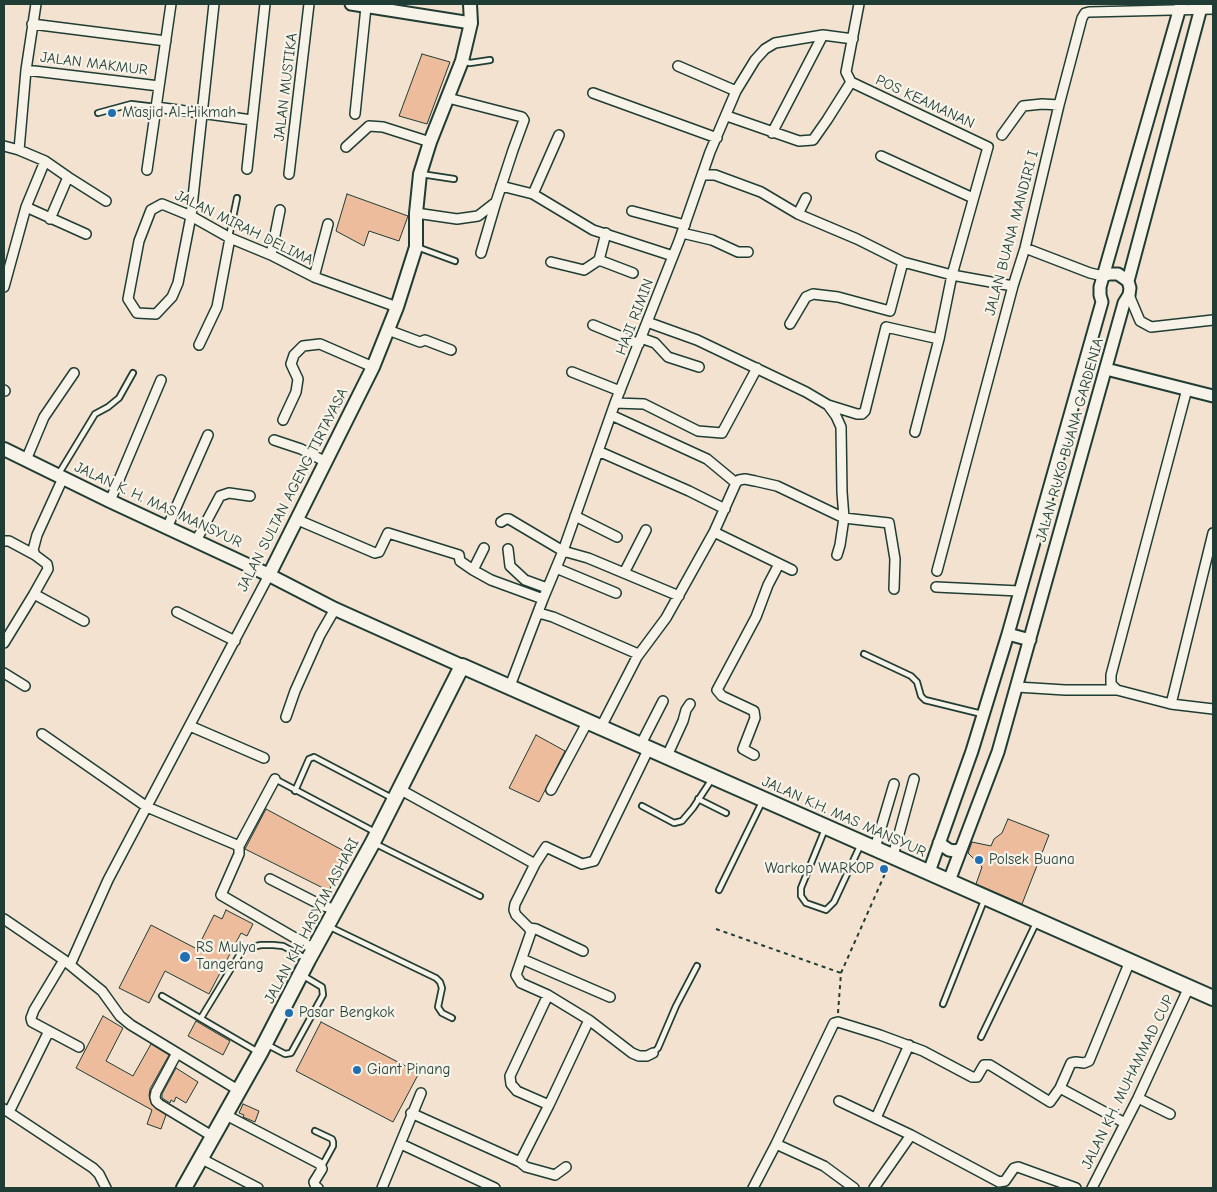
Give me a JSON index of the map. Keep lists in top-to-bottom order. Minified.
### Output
{"streets":{"main road":["JALAN SULTAN AGENG TIRTAYASA","JALAN K. H. MAS MANSYUR","JALAN K.H. MAS MANSYUR","JALAN KH. HASYIM ASHARI"],"street":["JALAN MAKMUR","JALAN MUSTIKA","POS KEAMANAN","JALAN MIRAH DELIMA","JALAN BUANA MANDIRI I","HAJI RIMIN","JALAN RUKO BUANA GARDENIA","JALAN KH. MUHAMMAD CUP"]},"crossings":[["POS KEAMANAN","HAJI RIMIN"],["JALAN MIRAH DELIMA","JALAN SULTAN AGENG TIRTAYASA"],["JALAN BUANA MANDIRI I","JALAN RUKO BUANA GARDENIA"],["HAJI RIMIN","JALAN K.H. MAS MANSYUR"],["JALAN RUKO BUANA GARDENIA","JALAN K.H. MAS MANSYUR"],["JALAN SULTAN AGENG TIRTAYASA","JALAN K. H. MAS MANSYUR"],["JALAN K. H. MAS MANSYUR","JALAN K.H. MAS MANSYUR"],["JALAN K. H. MAS MANSYUR","JALAN KH. HASYIM ASHARI"],["JALAN K.H. MAS MANSYUR","JALAN KH. HASYIM ASHARI"],["JALAN K.H. MAS MANSYUR","JALAN KH. MUHAMMAD CUP"]],"places":["Masjid Al-Hikmah","Polsek Buana","Warkop WARKOP","RS Mulya Tangerang","Pasar Bengkok","Giant Pinang"]}
